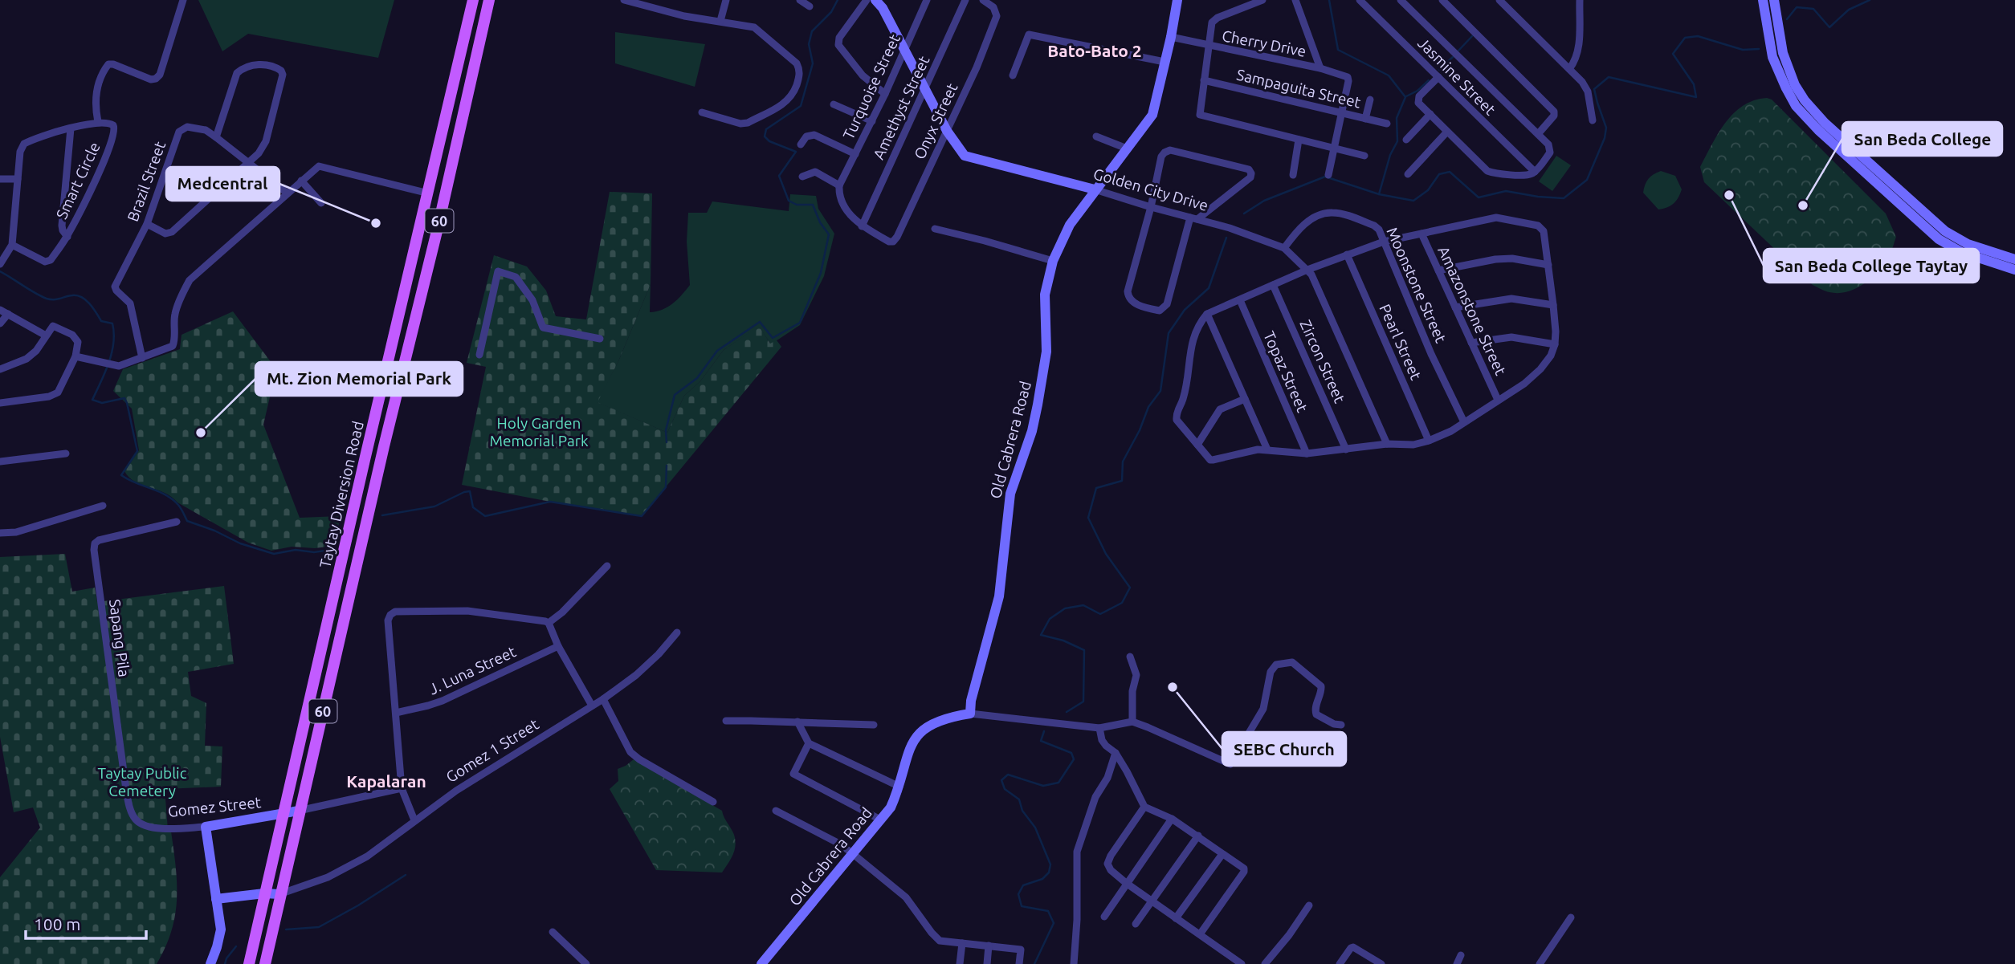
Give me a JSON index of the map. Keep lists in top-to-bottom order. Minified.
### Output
{"streets":{"main road":["60","Taytay Diversion Road"],"street":["Cherry Drive","Jasmine Street","Turquoise Street","Sampaguita Street","Amethyst Street","Onyx Street","Smart Circle","Brazil Street","Golden City Drive","Moonstone Street","Amazonstone Street","Pearl Street","Zircon Street","Topaz Street","Old Cabrera Road","Sapang Pila","J. Luna Street","Gomez 1 Street","Gomez Street"]},"crossings":[["Cherry Drive","Sampaguita Street"],["Cherry Drive","Old Cabrera Road"],["Turquoise Street","Golden City Drive"],["Amethyst Street","Onyx Street"],["Amethyst Street","Golden City Drive"],["Onyx Street","Golden City Drive"],["Golden City Drive","Moonstone Street"],["Golden City Drive","Old Cabrera Road"],["Taytay Diversion Road","Gomez 1 Street"],["Taytay Diversion Road","Gomez Street"],["Sapang Pila","Gomez Street"]],"districts":["Bato-Bato 2","Kapalaran"],"parks":["Holy Garden Memorial Park","Taytay Public Cemetery"],"places":["San Beda College Taytay","San Beda College","Medcentral","Mt. Zion Memorial Park","SEBC Church"],"scale_bar":"100 m"}
